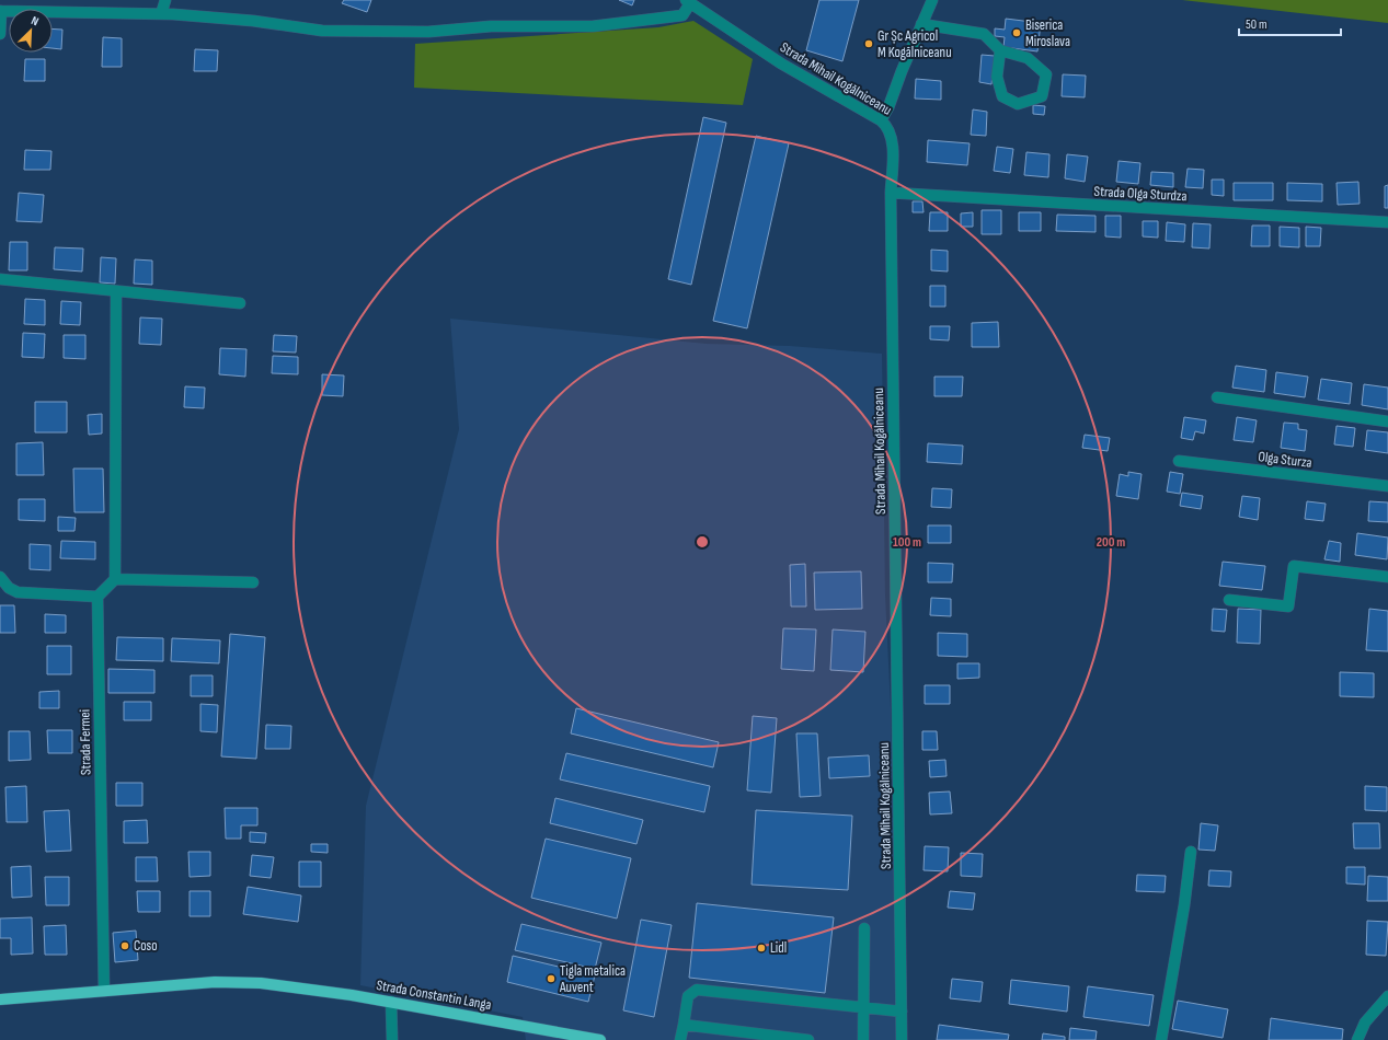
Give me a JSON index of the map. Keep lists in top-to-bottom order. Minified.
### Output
{"streets":{"main road":["Strada Constantin Langa"],"street":["Strada Mihail Kogălniceanu","Strada Olga Sturdza","Olga Sturza","Strada Fermei"]},"crossings":[["Strada Mihail Kogălniceanu","Strada Olga Sturdza"],["Strada Fermei","Strada Constantin Langa"]],"places":["Biserica Miroslava","Gr Șc Agricol M Kogălniceanu","Coso","Lidl","Tigla metalica Auvent"],"scale_bar":"50 m","north":"top right","rings":["100 m","200 m"]}
